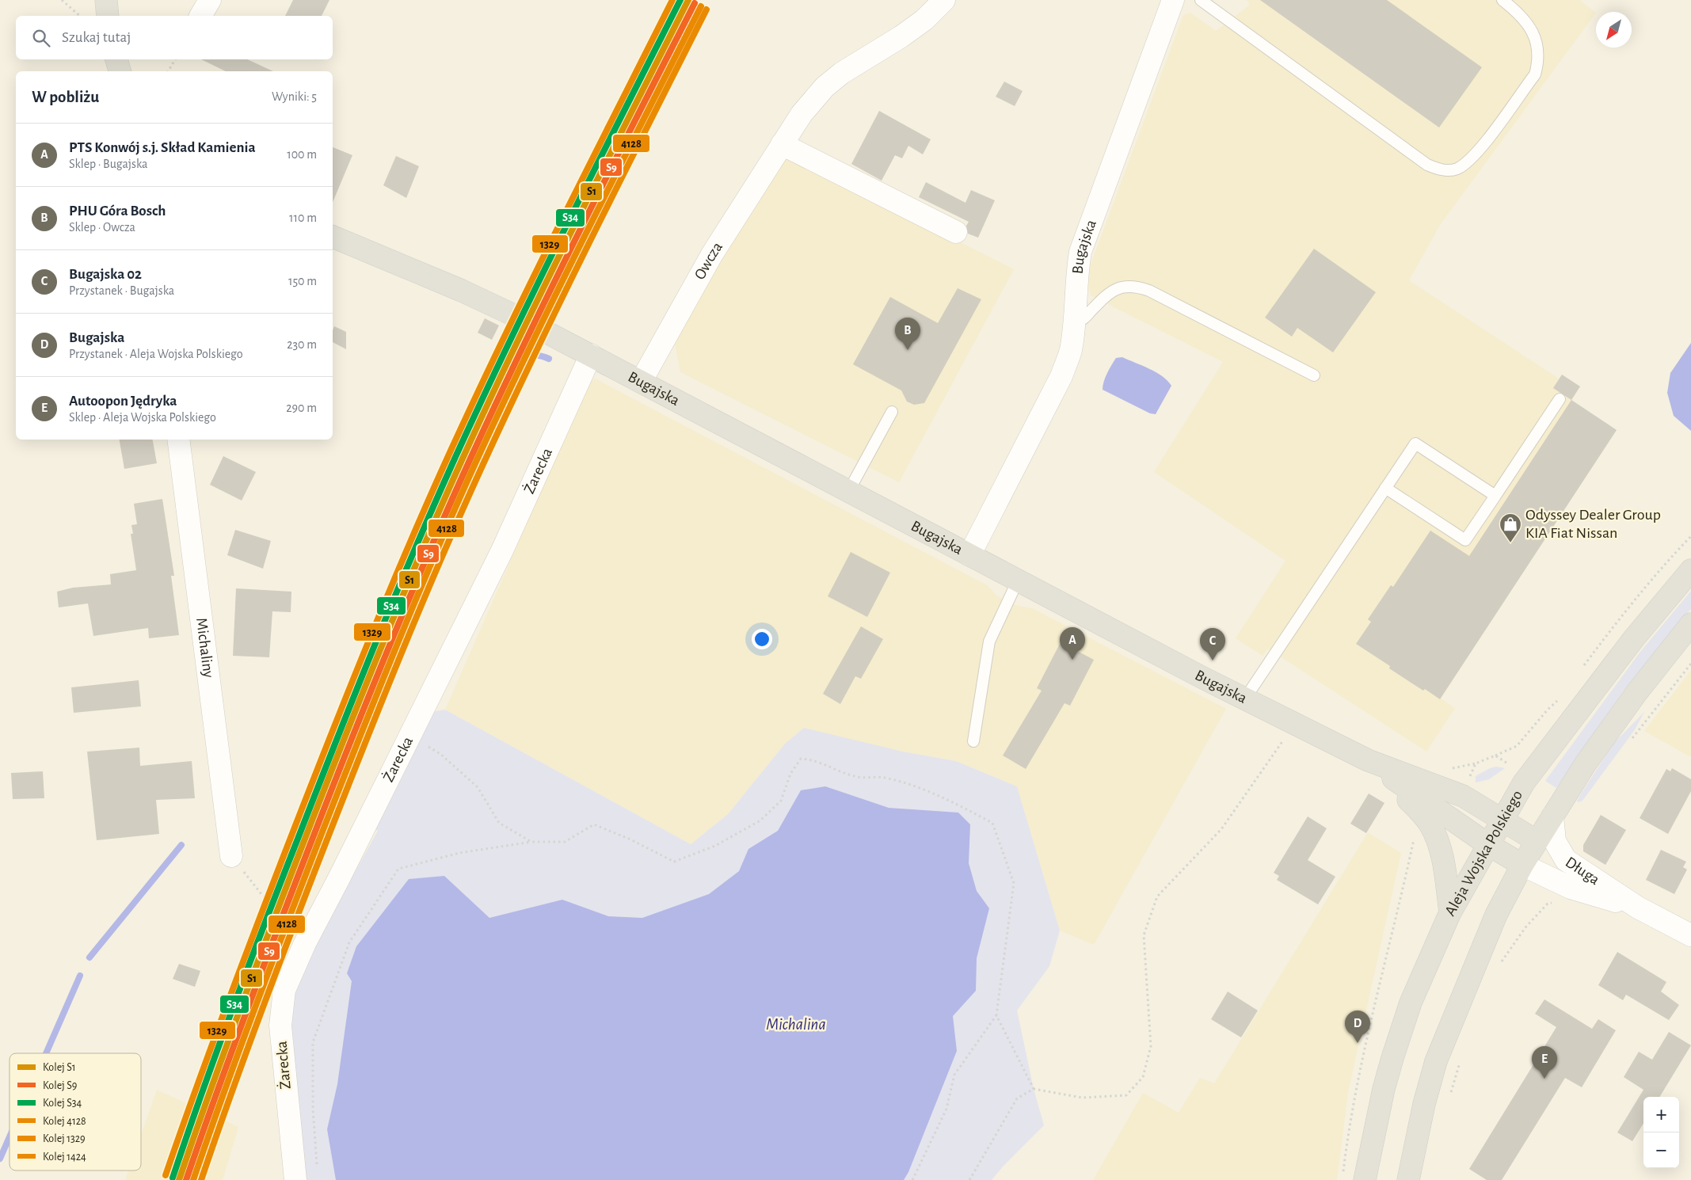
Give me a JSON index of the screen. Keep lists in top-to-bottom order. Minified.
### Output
{"streets":{"main road":["Bugajska","Aleja Wojska Polskiego"],"street":["Owcza","Żarecka","Michaliny","Długa"]},"crossings":[["Bugajska","Owcza"],["Bugajska","Żarecka"],["Bugajska","Aleja Wojska Polskiego"],["Bugajska","Długa"]],"water":["Michalina"],"places":{"shop":["Odyssey Dealer Group KIA Fiat Nissan"]},"lines":["rail line S1","rail line S34","rail line 1329","rail line S9","rail line 4128","rail line 1424"],"legend":["Kolej S1","Kolej S9","Kolej S34","Kolej 4128","Kolej 1329","Kolej 1424"],"north":"bottom left","page":{"search":"Szukaj tutaj","heading":["W pobliżu","Wyniki: 5"],"list":[{"mark":"A","name":"PTS Konwój s.j. Skład Kamienia","note":"Sklep · Bugajska","value":"100 m"},{"mark":"B","name":"PHU Góra Bosch","note":"Sklep · Owcza","value":"110 m"},{"mark":"C","name":"Bugajska 02","note":"Przystanek · Bugajska","value":"150 m"},{"mark":"D","name":"Bugajska","note":"Przystanek · Aleja Wojska Polskiego","value":"230 m"},{"mark":"E","name":"Autoopon Jędryka","note":"Sklep · Aleja Wojska Polskiego","value":"290 m"}],"pins":["B","A","C","D","E"],"map_buttons":["+","−"]}}
